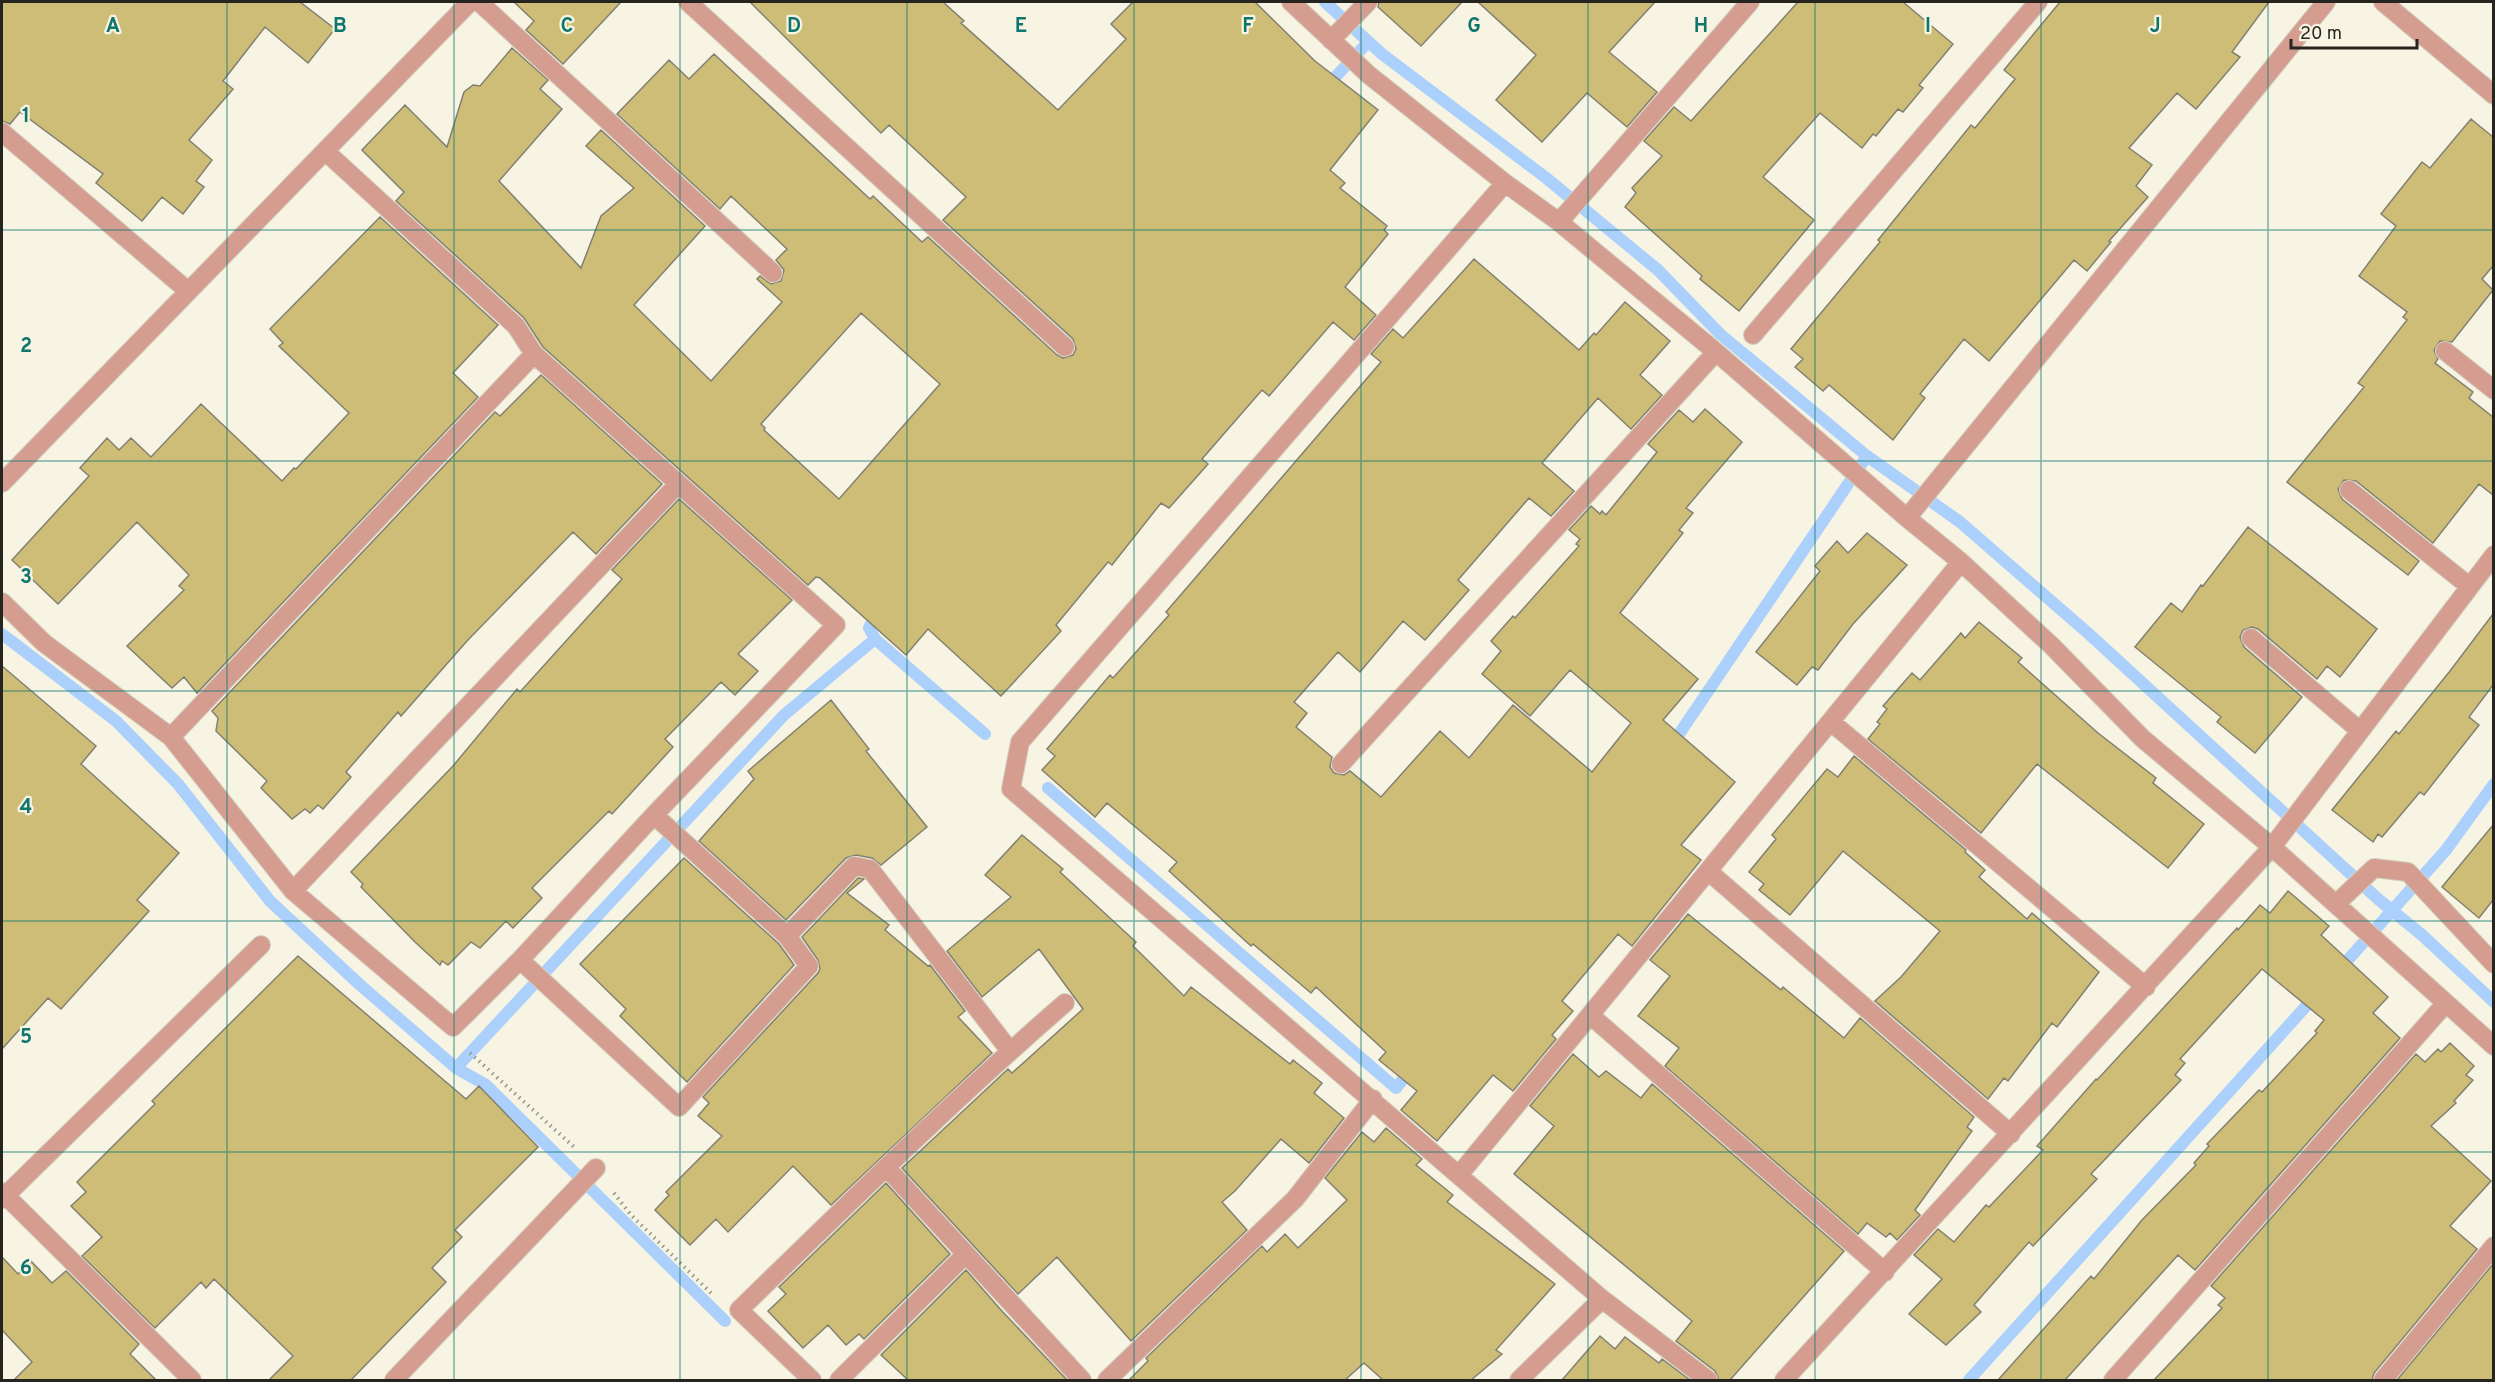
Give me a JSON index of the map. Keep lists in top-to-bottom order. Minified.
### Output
{"scale_bar":"20 m","grid":{"columns":["A","B","C","D","E","F","G","H","I","J"],"rows":["1","2","3","4","5","6"]}}
